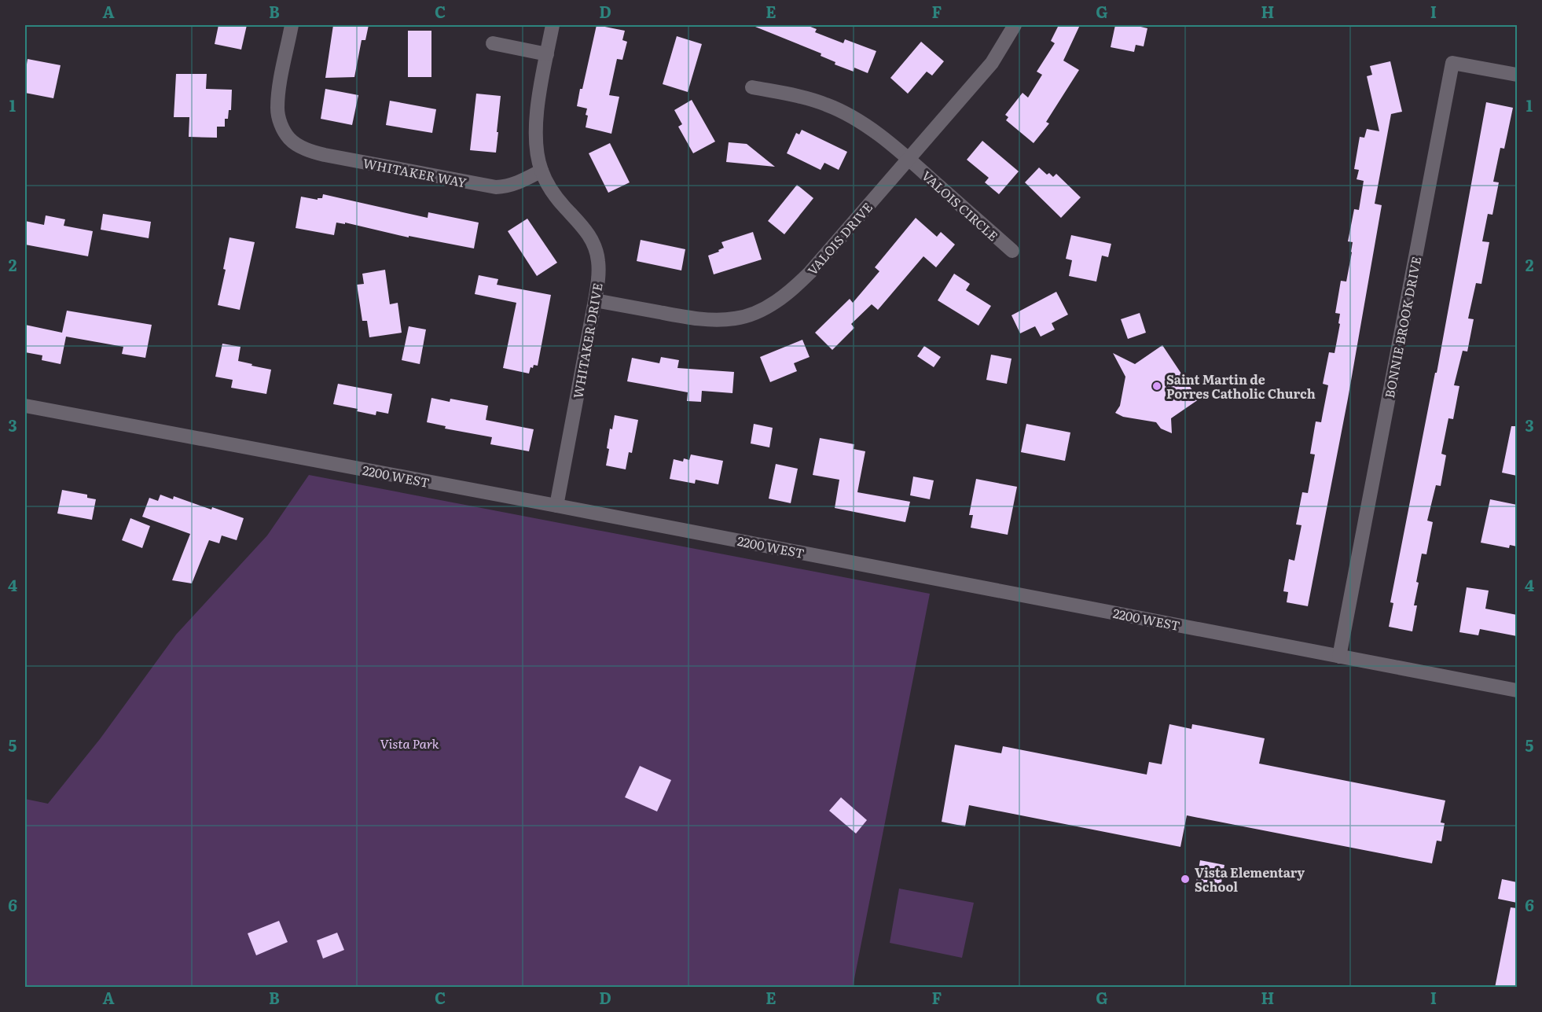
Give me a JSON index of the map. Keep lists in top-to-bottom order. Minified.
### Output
{"streets":{"street":["WHITAKER WAY","VALOIS CIRCLE","VALOIS DRIVE","BONNIE BROOK DRIVE","WHITAKER DRIVE","2200 WEST"]},"crossings":[["WHITAKER WAY","WHITAKER DRIVE"],["VALOIS CIRCLE","VALOIS DRIVE"],["VALOIS DRIVE","WHITAKER DRIVE"],["BONNIE BROOK DRIVE","2200 WEST"],["WHITAKER DRIVE","2200 WEST"]],"parks":["Vista Park"],"places":["Saint Martin de Porres Catholic Church","Vista Elementary School"],"grid":{"columns":["A","B","C","D","E","F","G","H","I"],"rows":["1","2","3","4","5","6"]}}
